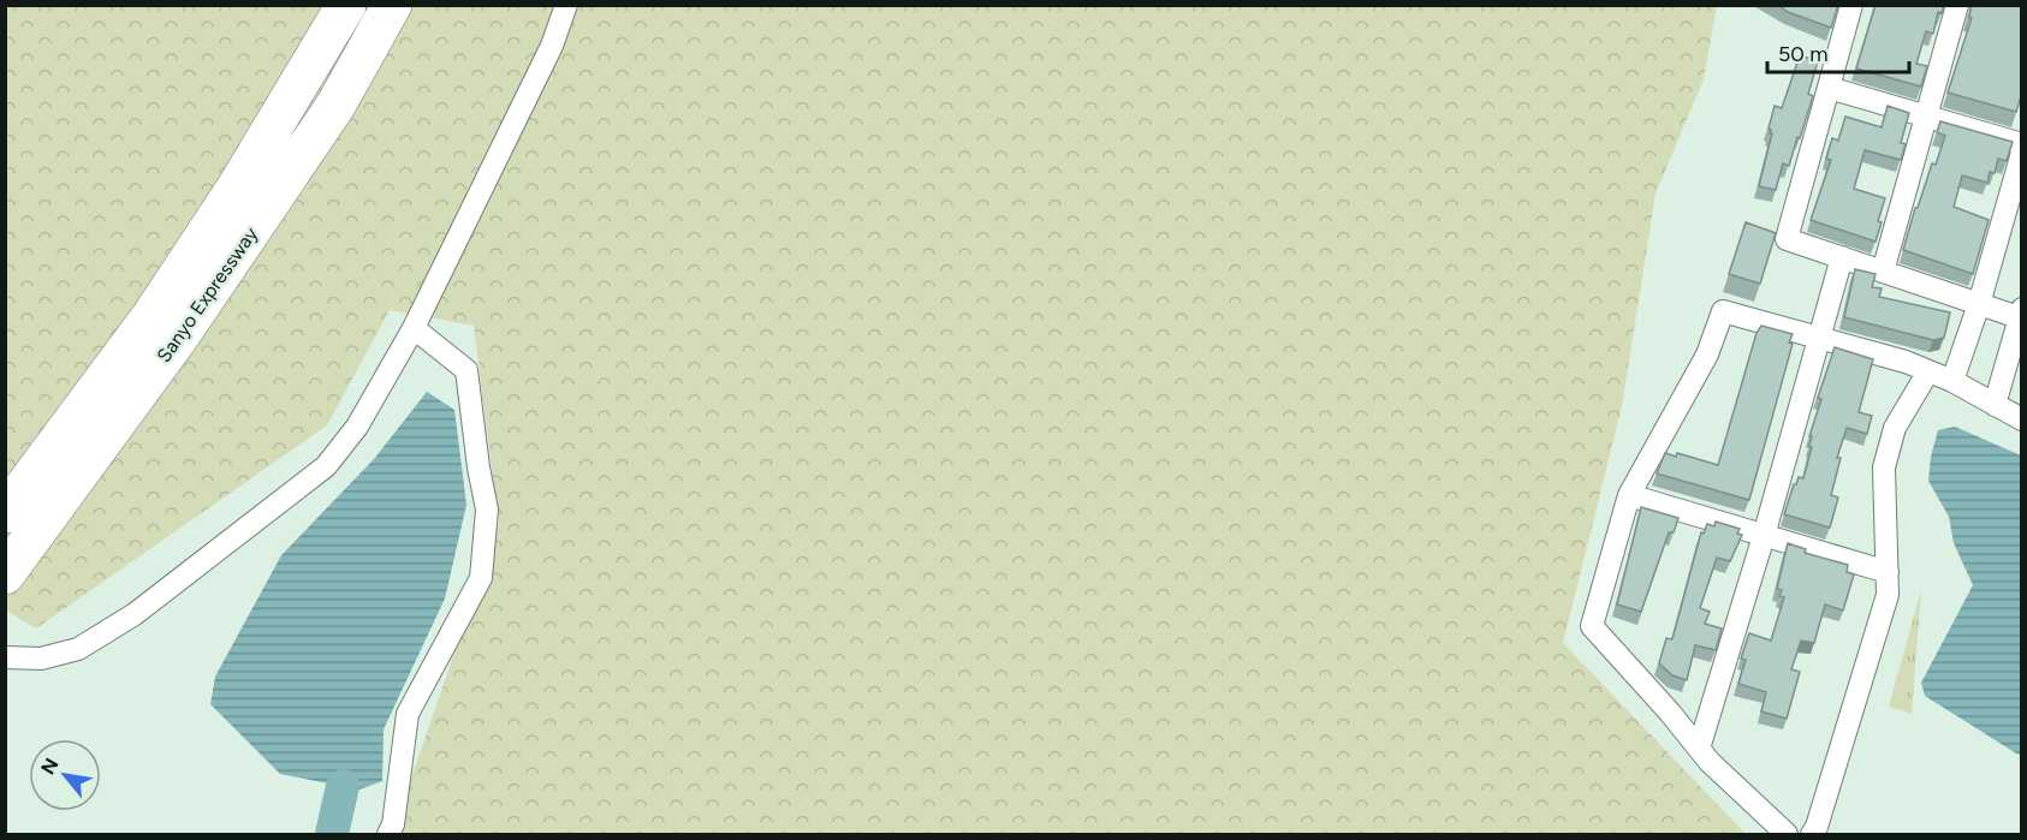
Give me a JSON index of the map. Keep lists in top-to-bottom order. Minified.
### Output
{"streets":{"highway":["Sanyo Expressway"]},"scale_bar":"50 m","north":"top left"}
